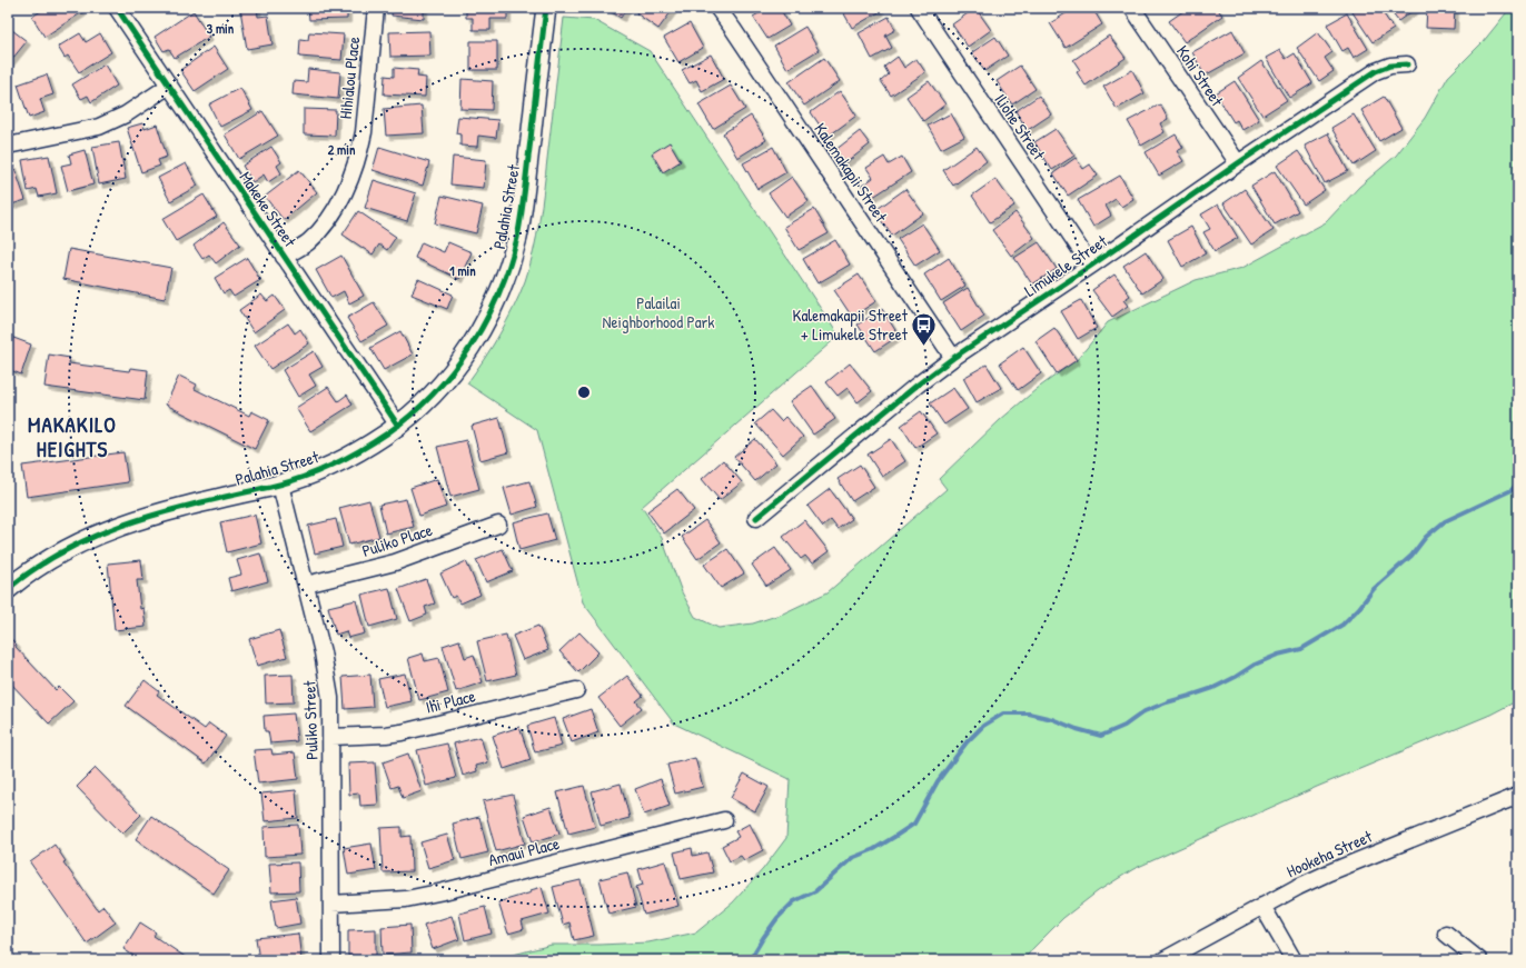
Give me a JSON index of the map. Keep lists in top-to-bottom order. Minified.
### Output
{"streets":{"street":["Kohi Street","Hihialou Place","Iliohe Street","Kalemakapii Street","Palahia Street","Makeke Street","Limukele Street","Puliko Place","Ihi Place","Puliko Street","Amaui Place","Hookeha Street"]},"crossings":[["Kohi Street","Limukele Street"],["Hihialou Place","Makeke Street"],["Iliohe Street","Limukele Street"],["Kalemakapii Street","Limukele Street"],["Palahia Street","Makeke Street"],["Palahia Street","Puliko Street"],["Puliko Place","Puliko Street"],["Ihi Place","Puliko Street"],["Puliko Street","Amaui Place"]],"districts":["MAKAKILO HEIGHTS"],"parks":["Palailai Neighborhood Park"],"places":{"bus stop":["Kalemakapii Street + Limukele Street"]},"rings":["3 min","2 min","1 min"]}
